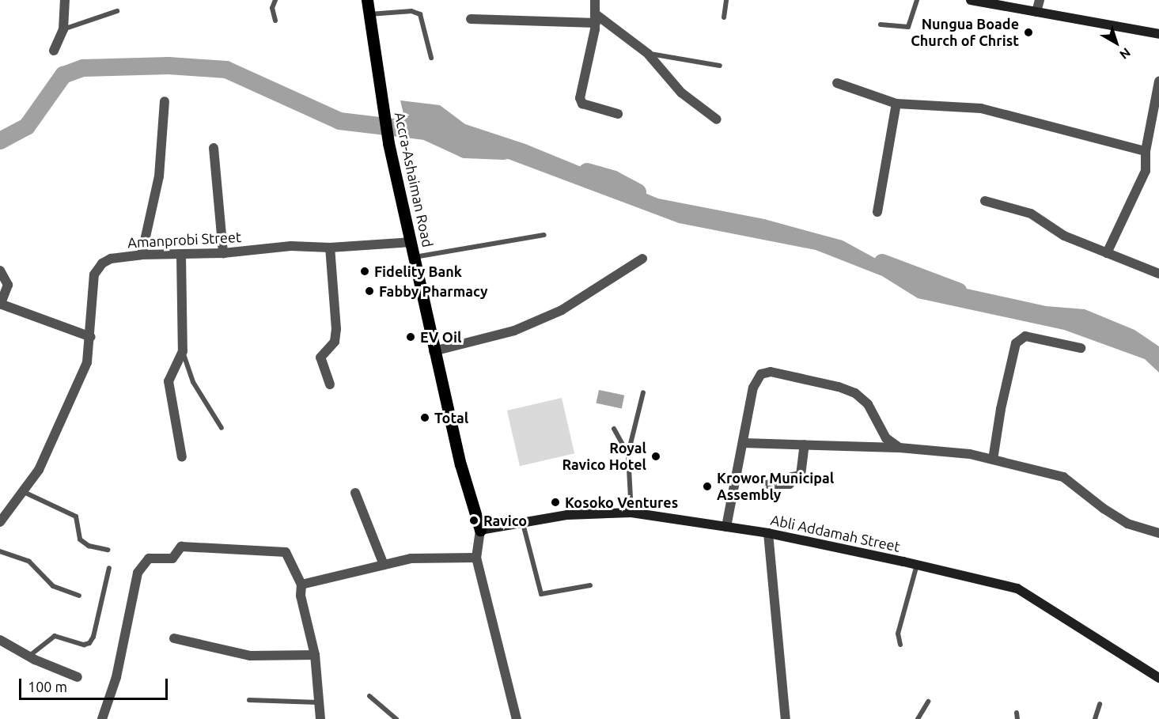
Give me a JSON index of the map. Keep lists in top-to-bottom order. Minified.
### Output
{"streets":{"main road":["Accra-Ashaiman Road"],"street":["Amanprobi Street","Abli Addamah Street"]},"crossings":[["Accra-Ashaiman Road","Amanprobi Street"],["Accra-Ashaiman Road","Abli Addamah Street"]],"places":["Nungua Boade Church of Christ","Fidelity Bank","Fabby Pharmacy","EV Oil","Total","Royal Ravico Hotel","Krowor Municipal Assembly","Kosoko Ventures","Ravico"],"scale_bar":"100 m","north":"bottom right"}
